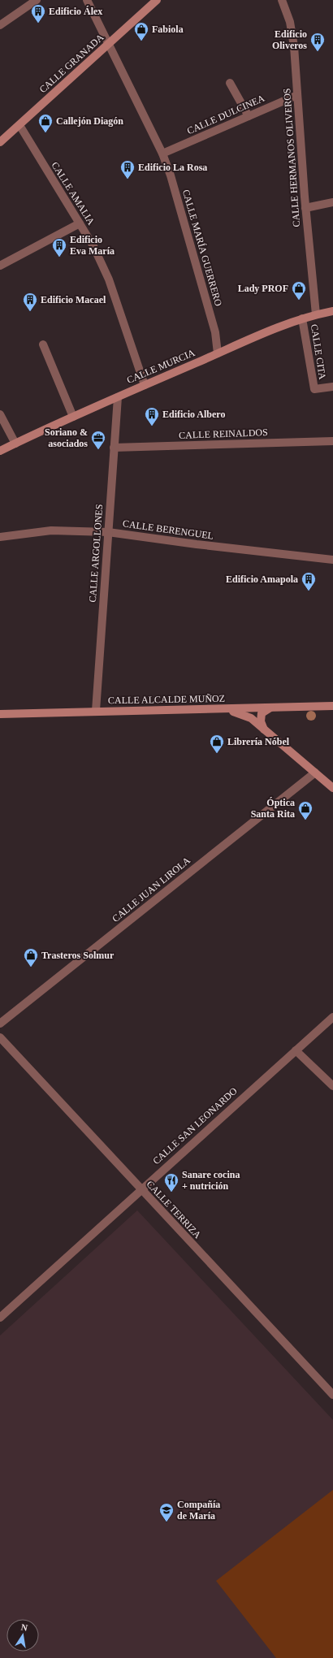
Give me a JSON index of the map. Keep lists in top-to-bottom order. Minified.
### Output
{"streets":{"main road":["CALLE GRANADA","CALLE MURCIA","CALLE ALCALDE MUÑOZ"],"street":["CALLE DULCINEA","CALLE HERMANOS OLIVEROS","CALLE AMALIA","CALLE MARÍA GUERRERO","CALLE CITA","CALLE REINALDOS","CALLE BERENGUEL","CALLE ARGOLLONES","CALLE JUAN LIROLA","CALLE SAN LEONARDO","CALLE TERRIZA"]},"crossings":[["CALLE GRANADA","CALLE AMALIA"],["CALLE GRANADA","CALLE MARÍA GUERRERO"],["CALLE DULCINEA","CALLE HERMANOS OLIVEROS"],["CALLE DULCINEA","CALLE MARÍA GUERRERO"],["CALLE HERMANOS OLIVEROS","CALLE MURCIA"],["CALLE AMALIA","CALLE MURCIA"],["CALLE MARÍA GUERRERO","CALLE MURCIA"],["CALLE CITA","CALLE MURCIA"],["CALLE MURCIA","CALLE ARGOLLONES"],["CALLE REINALDOS","CALLE ARGOLLONES"],["CALLE BERENGUEL","CALLE ARGOLLONES"],["CALLE ARGOLLONES","CALLE ALCALDE MUÑOZ"],["CALLE SAN LEONARDO","CALLE TERRIZA"]],"places":{"building":["Edificio Álex","Edificio Oliveros","Edificio La Rosa","Edificio Eva María","Edificio Macael","Edificio Albero","Edificio Amapola"],"shop":["Fabiola","Callejón Diagón","Lady PROF","Librería Nóbel","Óptica Santa Rita","Trasteros Solmur"],"office":["Soriano & asociados"],"restaurant":["Sanare cocina + nutrición"],"school or university":["Compañía de María"]},"north":"top"}
